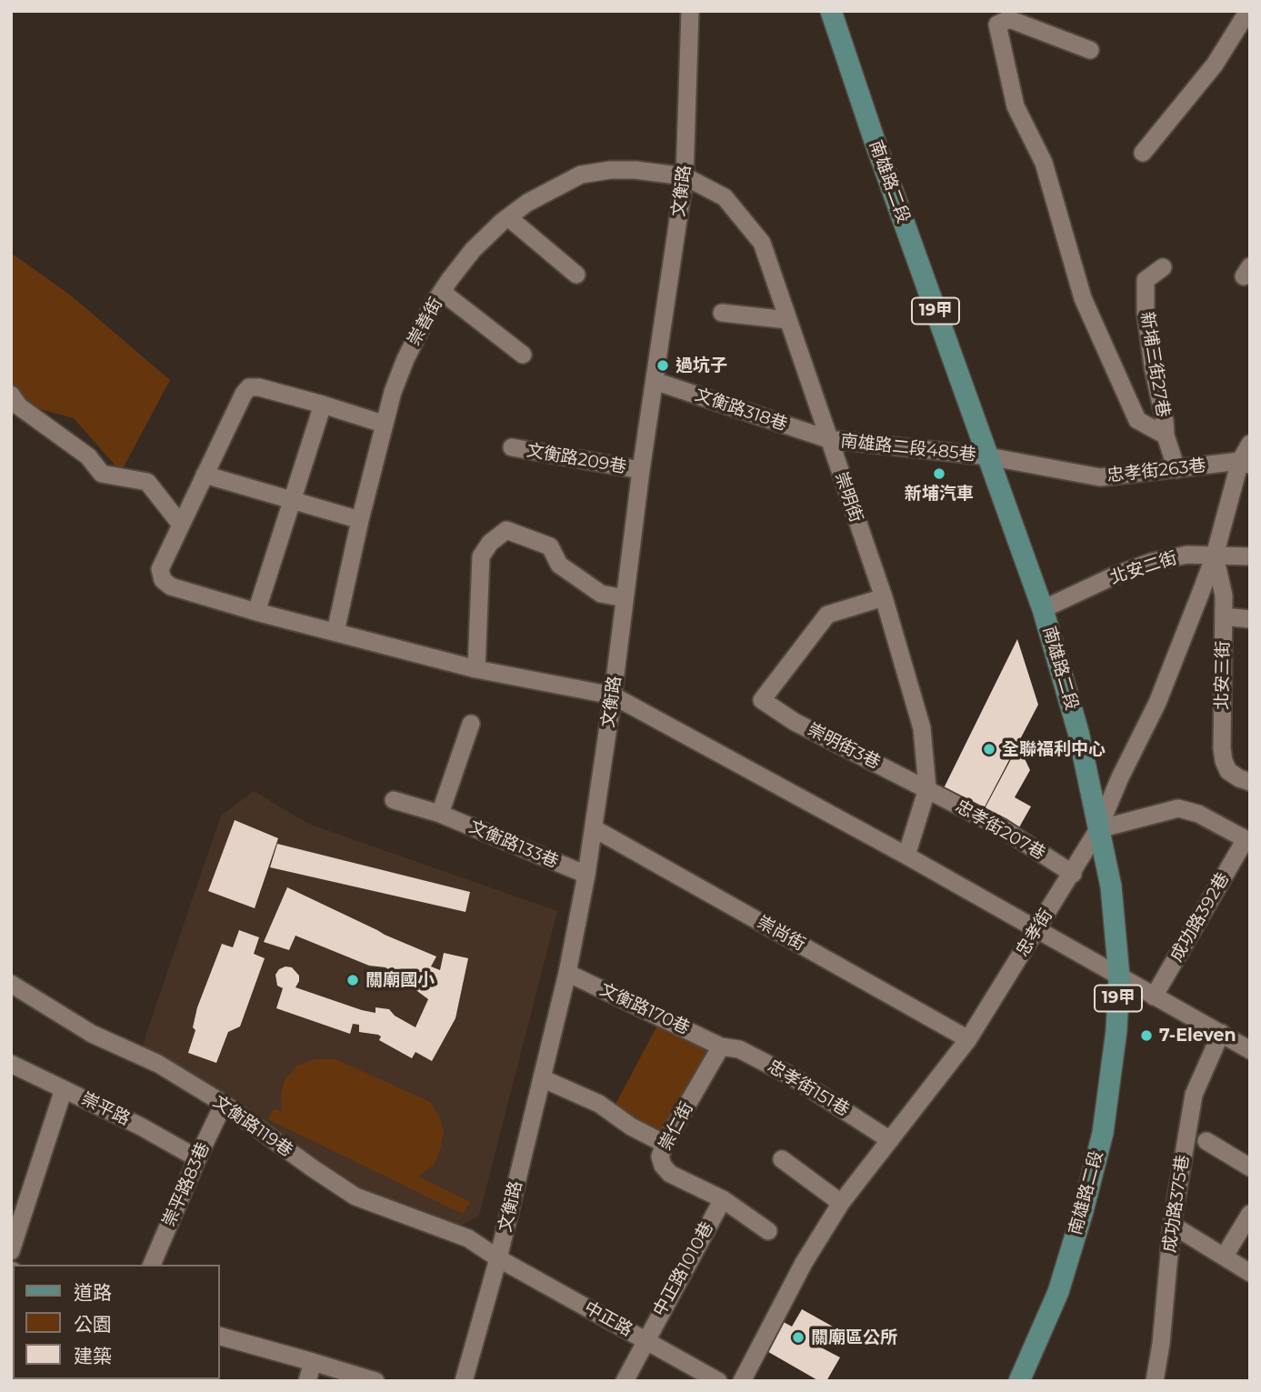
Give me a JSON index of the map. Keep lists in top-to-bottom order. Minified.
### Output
{"streets":{"main road":["南雄路二段","19甲"],"street":["文衡路","崇善街","新埔三街27巷","文衡路318巷","南雄路二段485巷","文衡路209巷","忠孝街263巷","崇明街","北安二街","北安三街","崇明街3巷","忠孝街207巷","文衡路133巷","成功路392巷","忠孝街","崇尚街","文衡路170巷","忠孝街151巷","崇平路","文衡路119巷","崇仁街","崇平路83巷","成功路375巷","中正路1010巷","中正路"]},"crossings":[["南雄路二段","南雄路二段485巷"],["南雄路二段","忠孝街263巷"],["南雄路二段","北安二街"],["南雄路二段","成功路392巷"],["南雄路二段","忠孝街"],["文衡路","崇善街"],["文衡路","文衡路318巷"],["文衡路","文衡路209巷"],["文衡路","崇明街"],["文衡路","文衡路133巷"],["文衡路","崇尚街"],["文衡路","文衡路170巷"],["文衡路","文衡路119巷"],["文衡路","中正路"],["崇善街","崇明街"],["新埔三街27巷","忠孝街263巷"],["文衡路318巷","南雄路二段485巷"],["文衡路318巷","崇明街"],["南雄路二段485巷","忠孝街263巷"],["南雄路二段485巷","崇明街"],["忠孝街263巷","忠孝街"],["崇明街","崇明街3巷"],["崇明街","忠孝街207巷"],["北安二街","北安三街"],["北安二街","忠孝街"],["北安三街","忠孝街"],["崇明街3巷","忠孝街207巷"],["忠孝街207巷","忠孝街"],["成功路392巷","忠孝街"],["忠孝街","崇尚街"],["忠孝街","忠孝街151巷"],["文衡路170巷","忠孝街151巷"],["文衡路170巷","崇仁街"],["忠孝街151巷","崇仁街"],["崇平路","崇平路83巷"],["文衡路119巷","崇平路83巷"],["文衡路119巷","中正路"],["崇仁街","中正路1010巷"],["中正路1010巷","中正路"]],"places":["過坑子","新埔汽車","全聯福利中心","關廟國小","7-Eleven","關廟區公所"],"legend":["道路","公園","建築"]}
